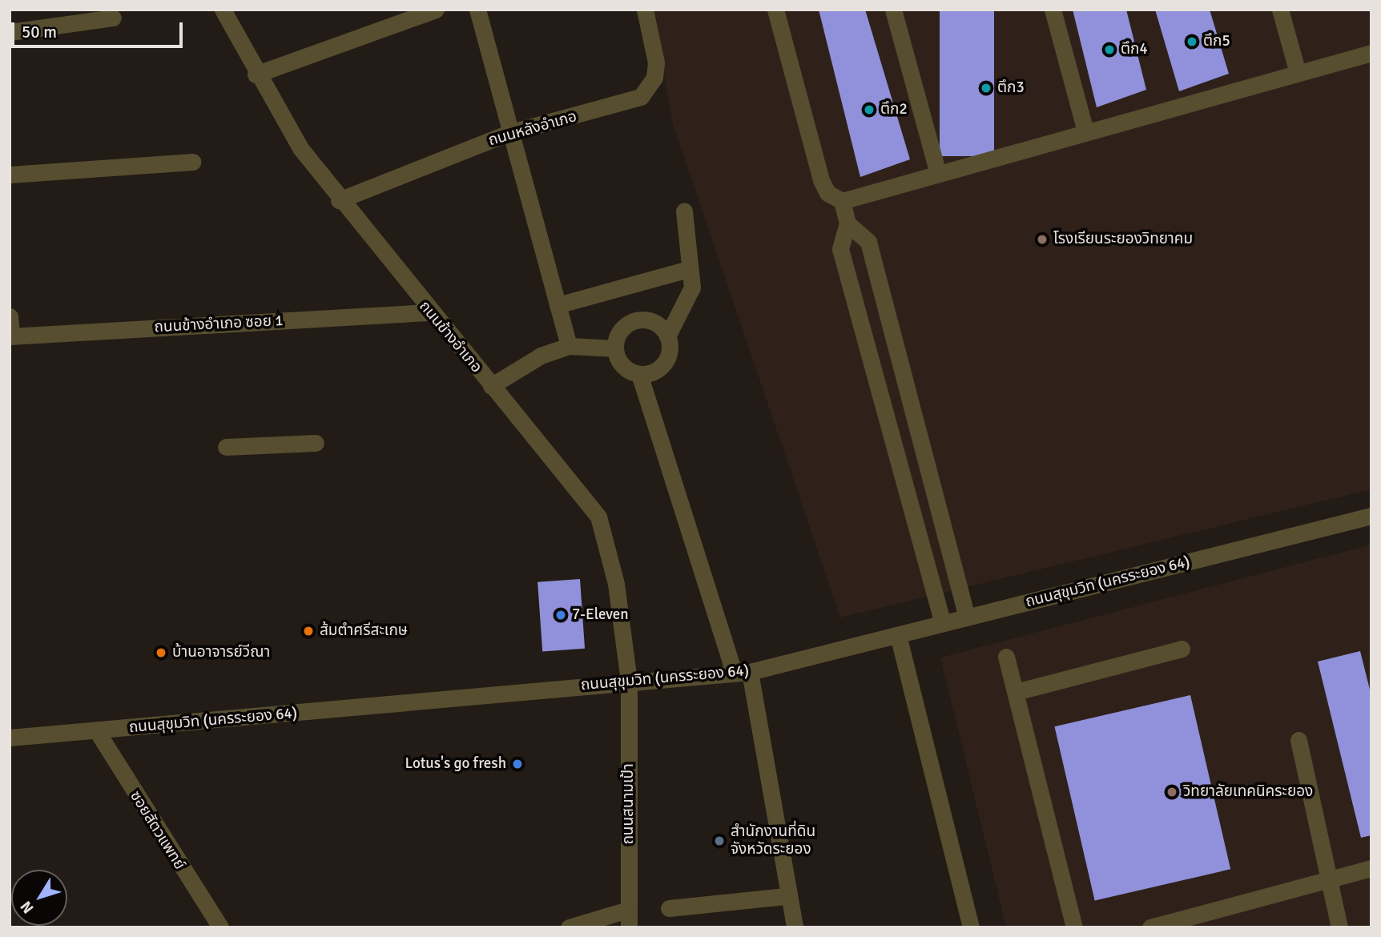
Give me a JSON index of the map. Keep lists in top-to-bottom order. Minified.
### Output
{"streets":{"street":["ถนนหลังอำเภอ","ถนนข้างอำเภอ ซอย 1","ถนนข้างอำเภอ","ถนนสุขุมวิท (นครระยอง 64)","ถนนสนามเป้า","ซอยสัตวแพทย์"]},"crossings":[["ถนนหลังอำเภอ","ถนนข้างอำเภอ"],["ถนนข้างอำเภอ ซอย 1","ถนนข้างอำเภอ"],["ถนนข้างอำเภอ","ถนนสุขุมวิท (นครระยอง 64)"],["ถนนข้างอำเภอ","ถนนสนามเป้า"],["ถนนสุขุมวิท (นครระยอง 64)","ถนนสนามเป้า"],["ถนนสุขุมวิท (นครระยอง 64)","ซอยสัตวแพทย์"]],"places":["ตึก5","ตึก4","ตึก3","ตึก2","โรงเรียนระยองวิทยาคม","7-Eleven","ส้มตำศรีสะเกษ","บ้านอาจารย์วีณา","Lotus's go fresh","วิทยาลัยเทคนิคระยอง","สำนักงานที่ดิน จังหวัดระยอง"],"scale_bar":"50 m","north":"bottom left"}
